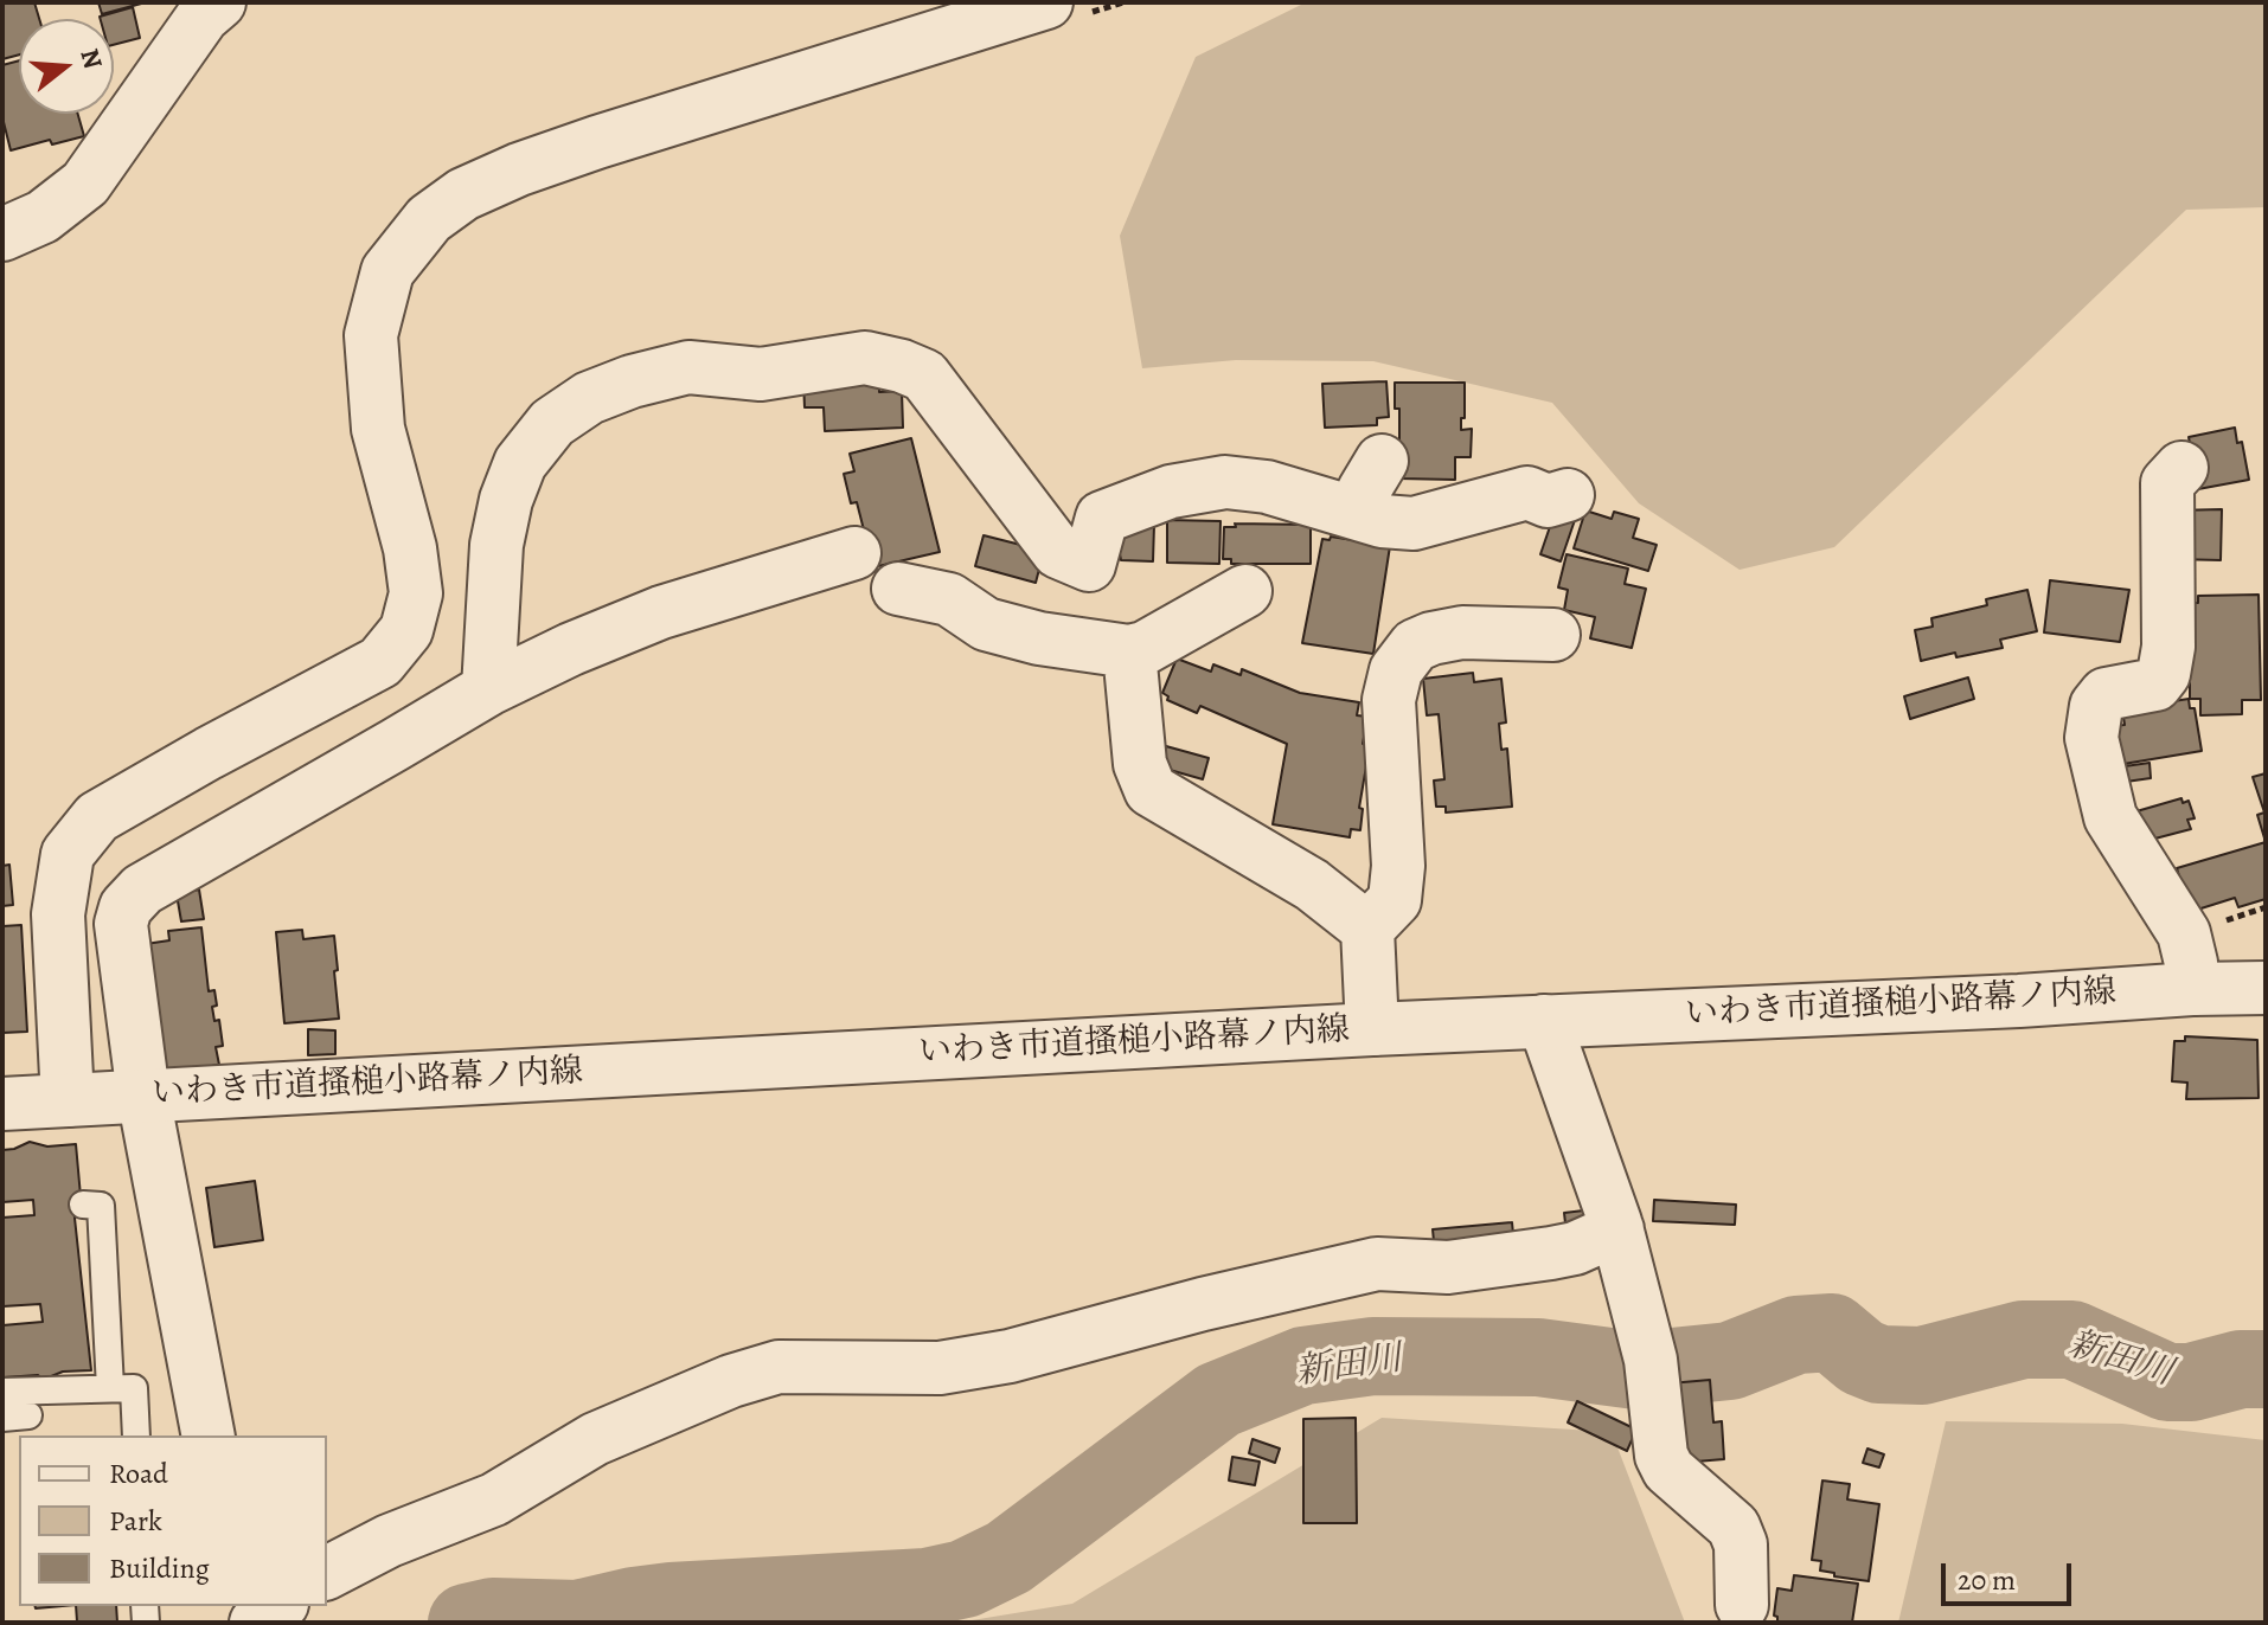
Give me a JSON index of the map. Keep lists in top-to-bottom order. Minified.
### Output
{"streets":{"street":["いわき市道搔槌小路幕ノ内線"]},"water":["新田川"],"legend":["Road","Park","Building"],"scale_bar":"20 m","north":"right"}
